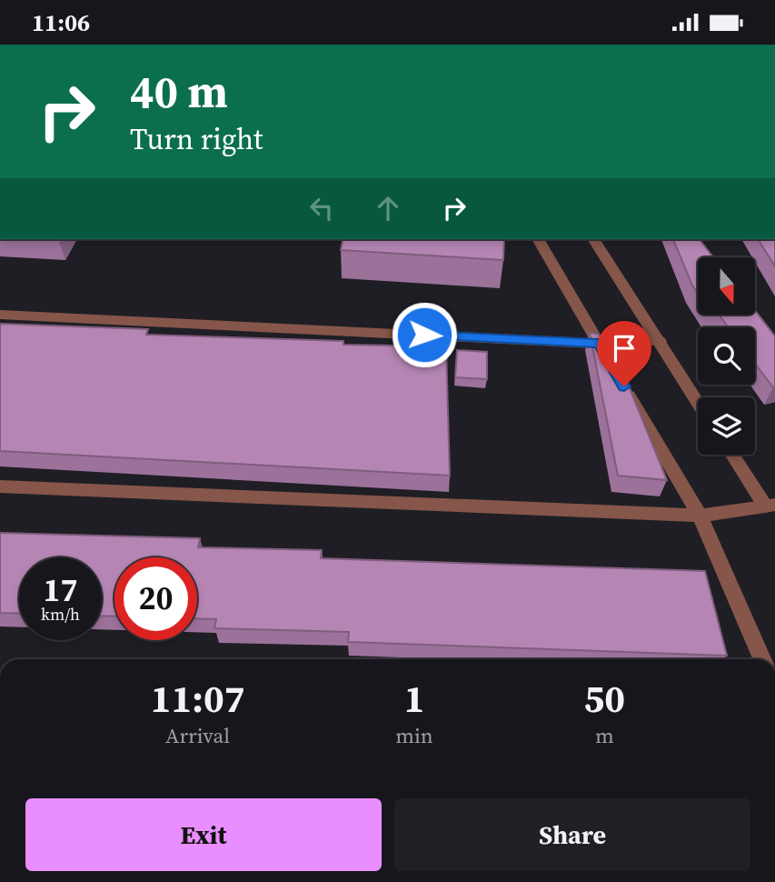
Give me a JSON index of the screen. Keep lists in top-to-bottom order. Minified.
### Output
{"north":"bottom","page":{"status":"11:06","turn":["40 m","Turn right"],"speed":"17 km/h","limit":"20","eta":["11:07","Arrival","1","min","50","m"],"buttons":["Exit","Share"]}}
